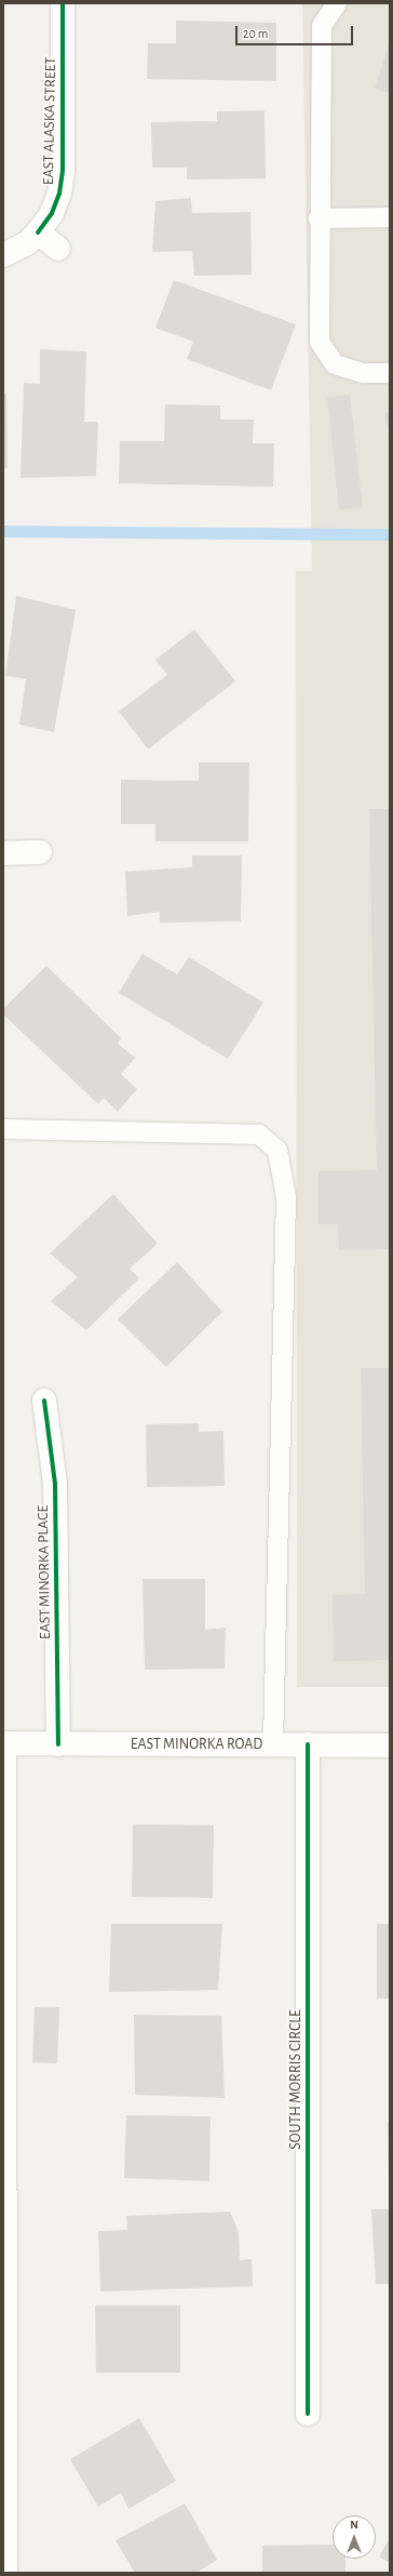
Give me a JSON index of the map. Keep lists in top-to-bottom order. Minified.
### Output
{"streets":{"street":["EAST ALASKA STREET","EAST MINORKA PLACE","EAST MINORKA ROAD","SOUTH MORRIS CIRCLE"]},"crossings":[["EAST MINORKA PLACE","EAST MINORKA ROAD"],["EAST MINORKA ROAD","SOUTH MORRIS CIRCLE"]],"scale_bar":"20 m","north":"top"}
